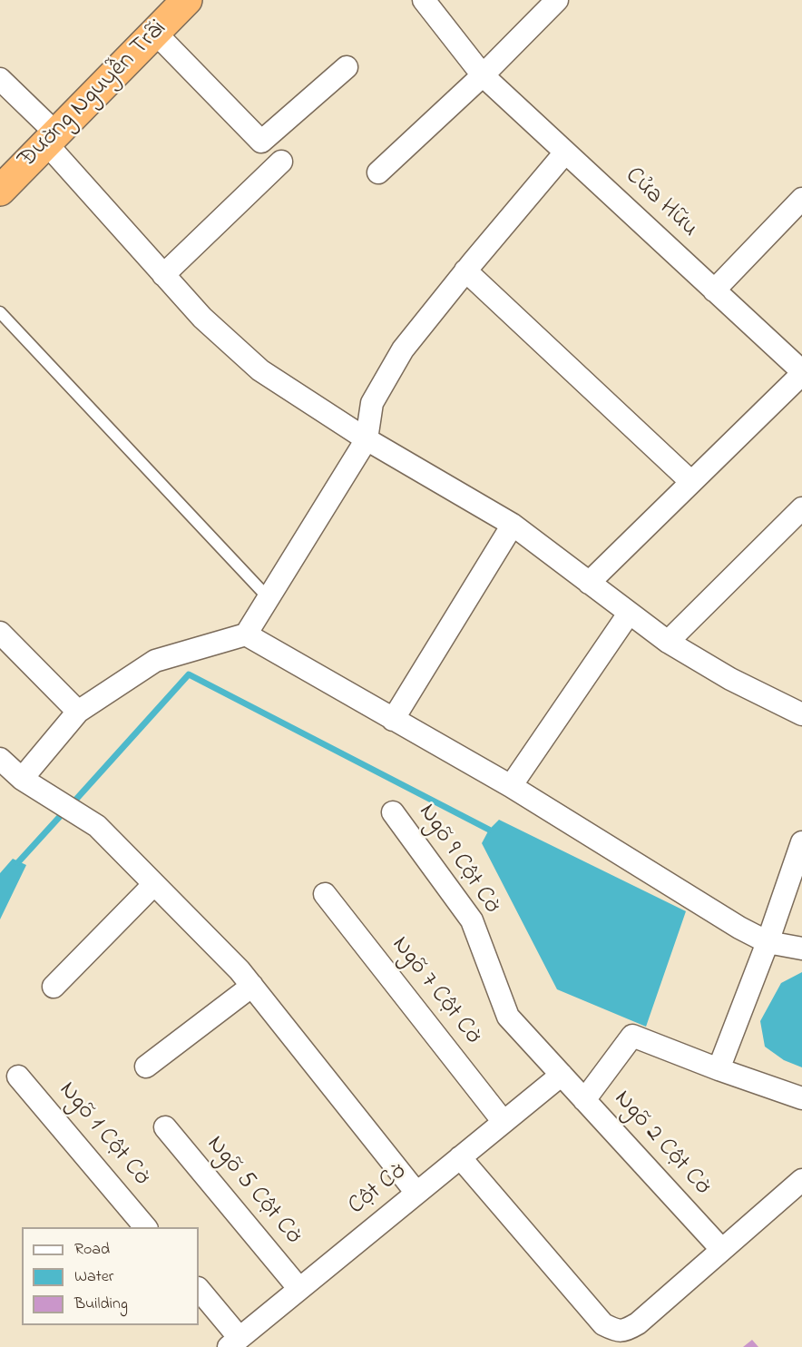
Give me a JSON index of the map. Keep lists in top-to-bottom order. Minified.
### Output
{"streets":{"highway":["Đường Nguyễn Trãi"],"street":["Cửa Hữu","Ngõ 9 Cột Cờ","Ngõ 7 Cột Cờ","Ngõ 1 Cột Cờ","Ngõ 2 Cột Cờ","Cột Cờ","Ngõ 5 Cột Cờ"]},"crossings":[["Ngõ 9 Cột Cờ","Ngõ 2 Cột Cờ"],["Ngõ 9 Cột Cờ","Cột Cờ"],["Ngõ 7 Cột Cờ","Cột Cờ"],["Ngõ 2 Cột Cờ","Cột Cờ"],["Cột Cờ","Ngõ 5 Cột Cờ"]],"legend":["Road","Water","Building"]}
